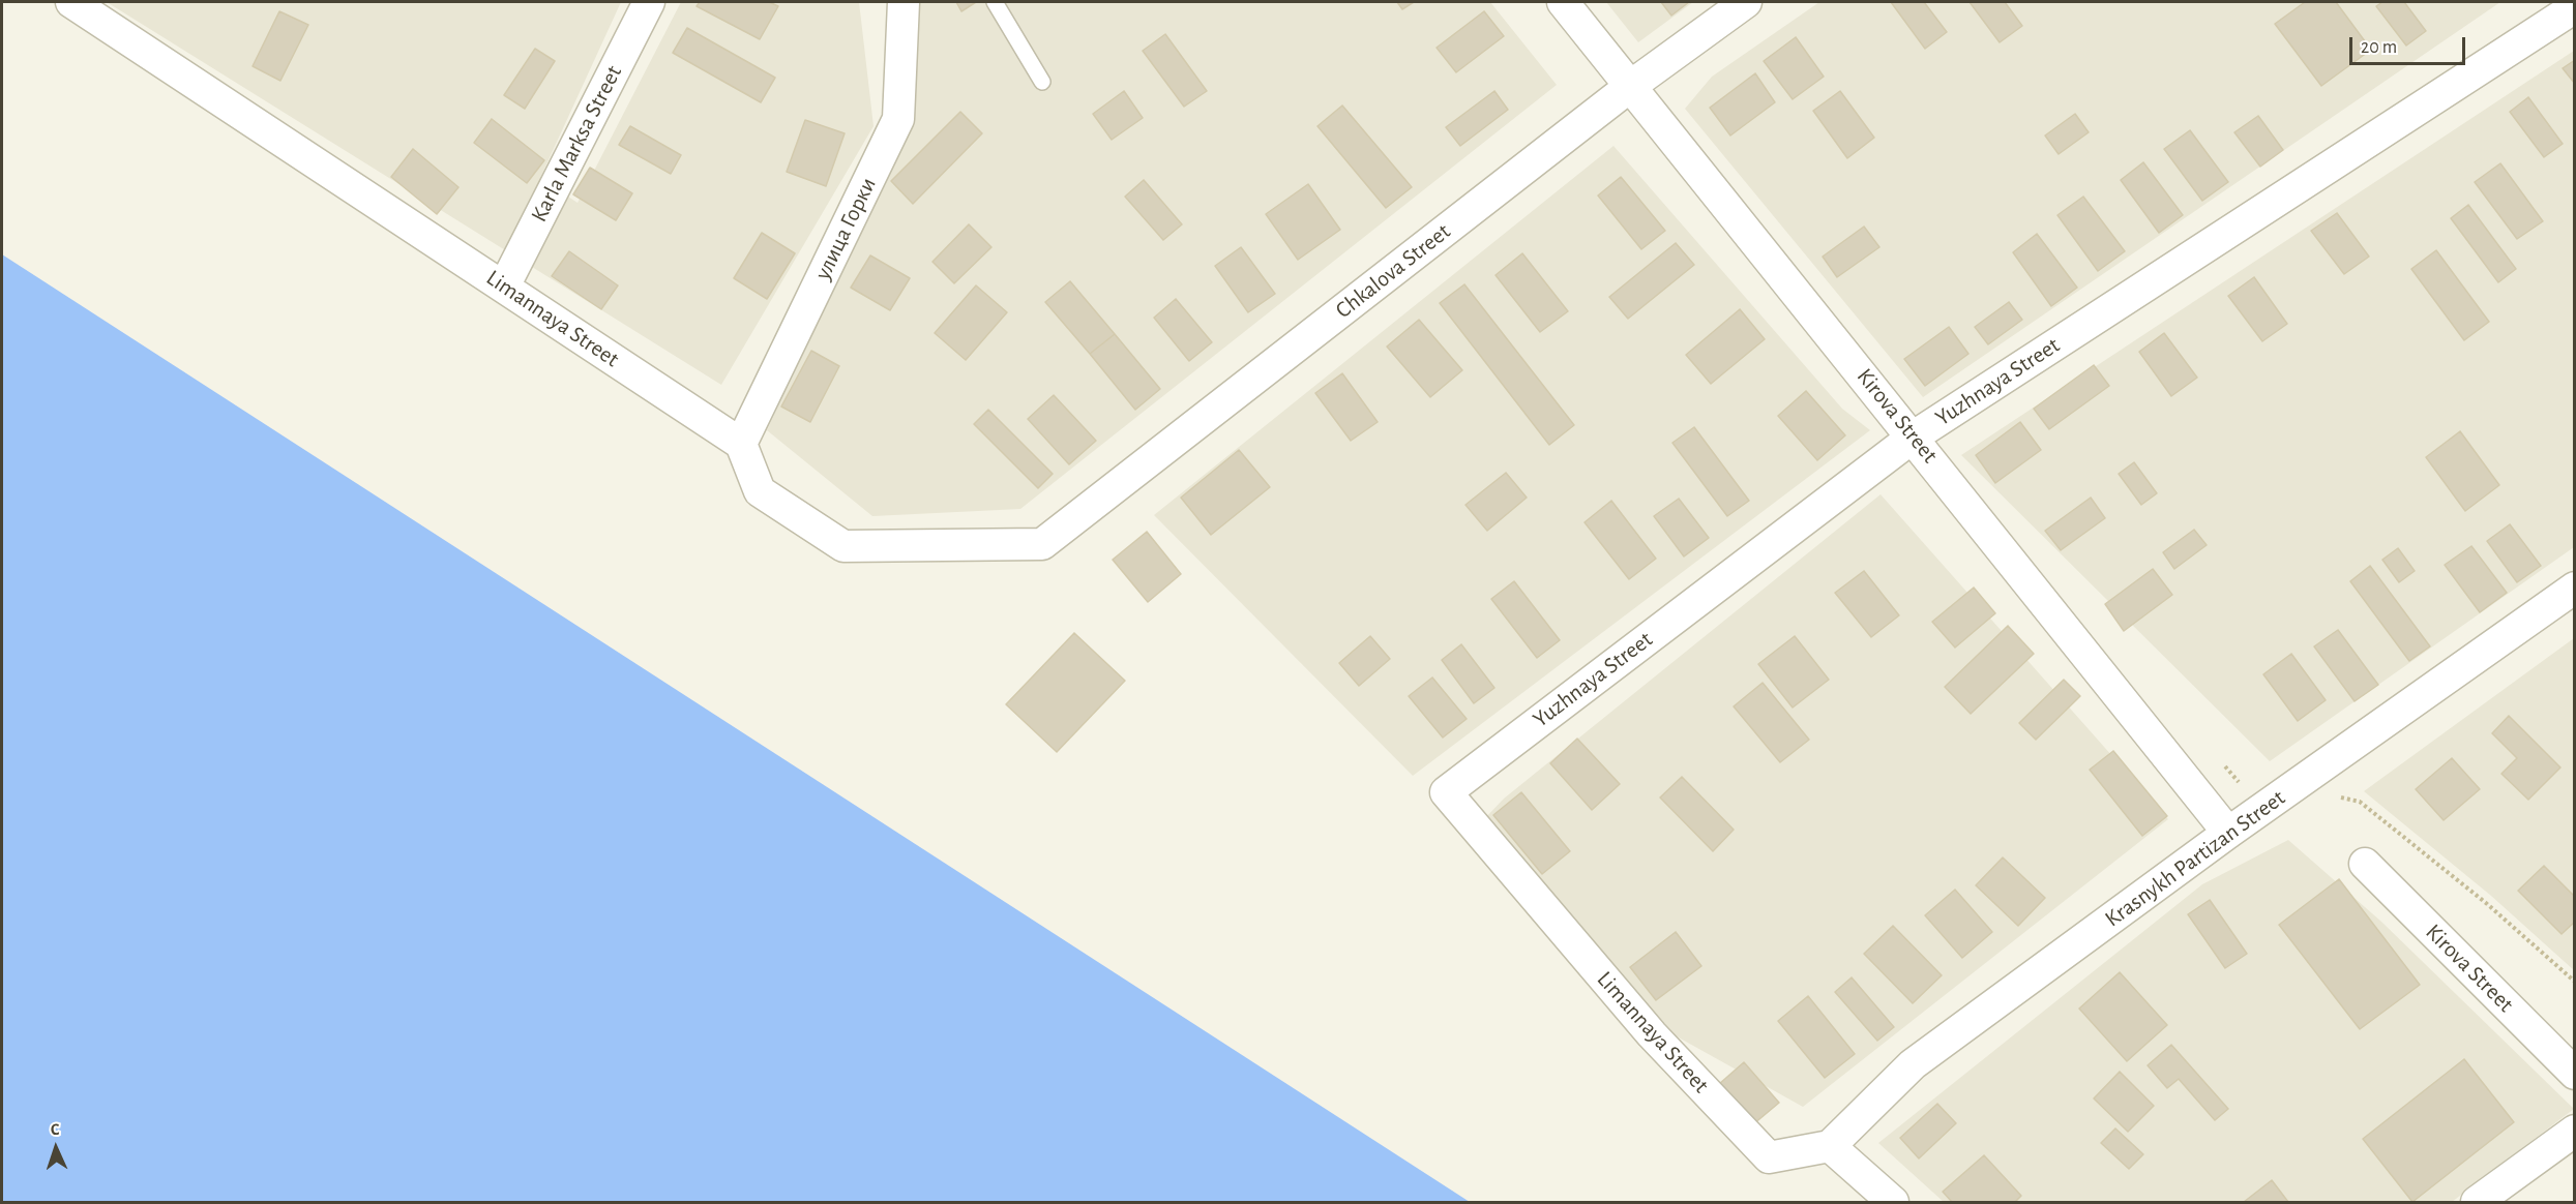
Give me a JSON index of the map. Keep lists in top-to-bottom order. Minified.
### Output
{"streets":{"street":["Karla Marksa Street","улица Горки","Chkalova Street","Limannaya Street","Yuzhnaya Street","Kirova Street","Krasnykh Partizan Street"]},"crossings":[["Karla Marksa Street","Limannaya Street"],["улица Горки","Chkalova Street"],["улица Горки","Limannaya Street"],["Chkalova Street","Limannaya Street"],["Chkalova Street","Kirova Street"],["Limannaya Street","Yuzhnaya Street"],["Limannaya Street","Krasnykh Partizan Street"],["Yuzhnaya Street","Kirova Street"],["Kirova Street","Krasnykh Partizan Street"]],"scale_bar":"20 m","north":"top"}
